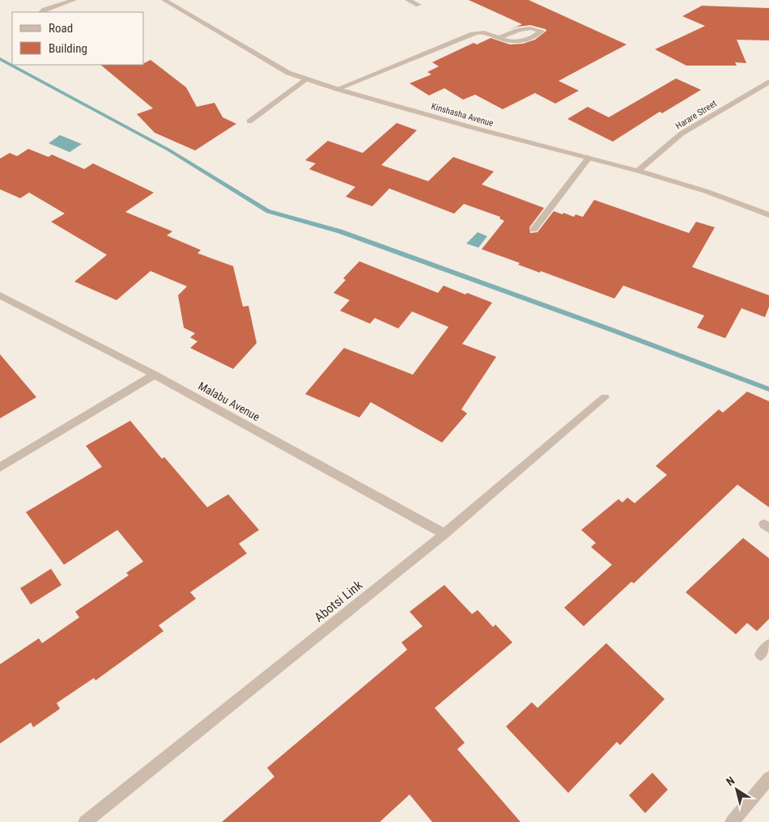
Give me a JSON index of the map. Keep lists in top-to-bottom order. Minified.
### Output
{"streets":{"street":["Kinshasha Avenue","Harare Street","Malabu Avenue","Abotsi Link"]},"crossings":[["Kinshasha Avenue","Harare Street"],["Malabu Avenue","Abotsi Link"]],"legend":["Road","Building"],"north":"top left"}
